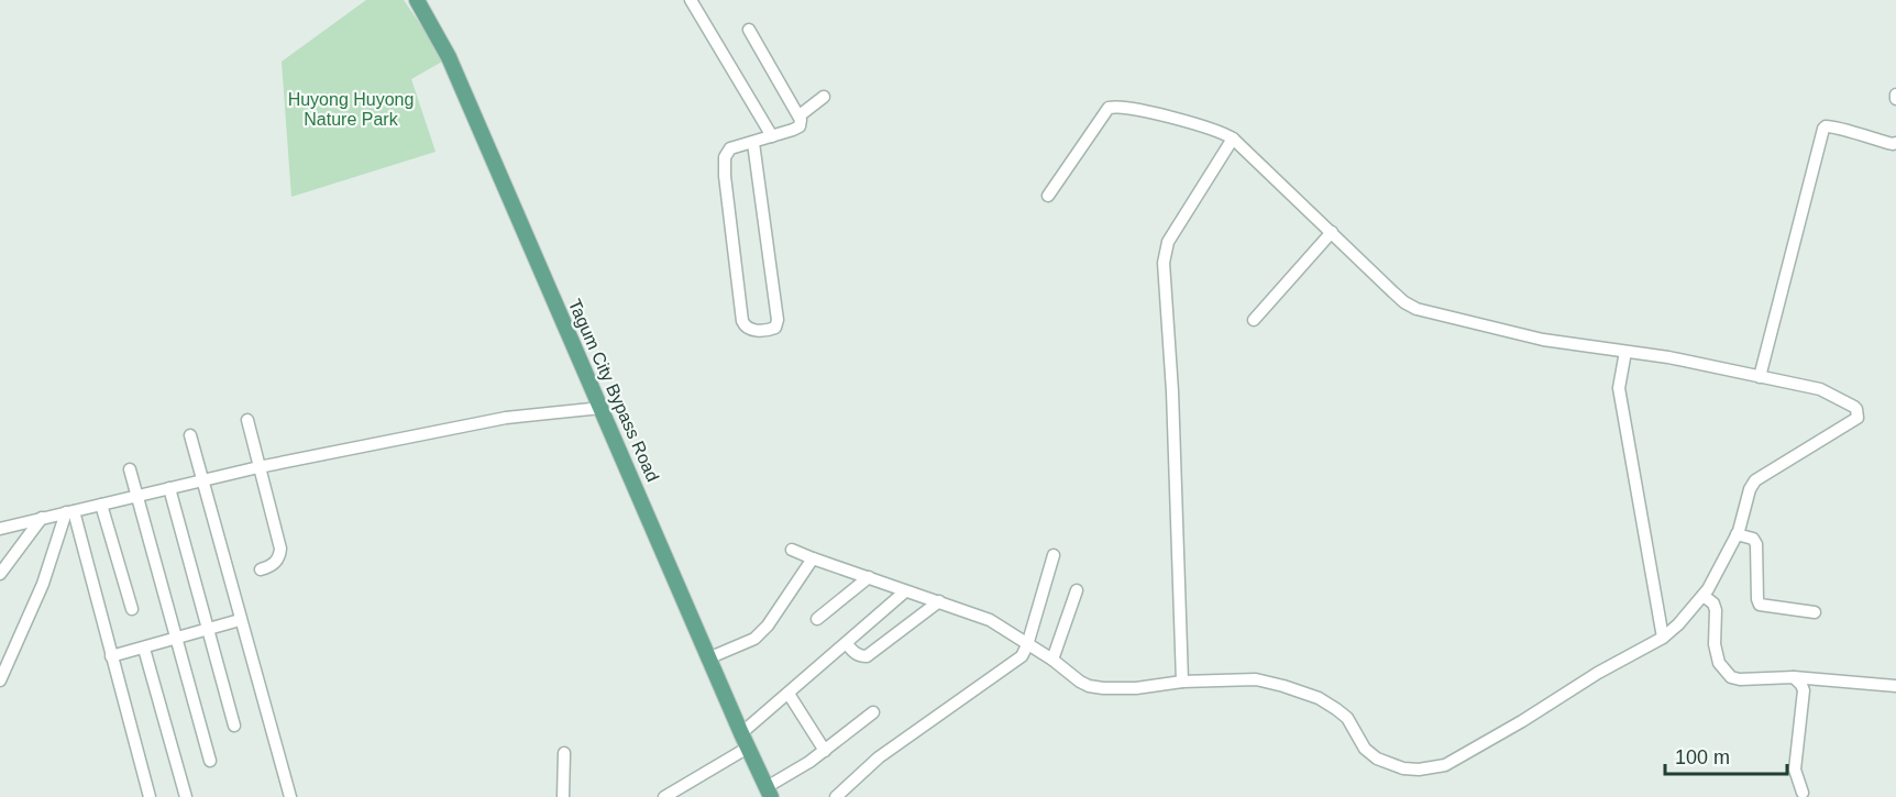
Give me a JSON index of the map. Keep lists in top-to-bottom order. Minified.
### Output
{"streets":{"main road":["Tagum City Bypass Road"]},"parks":["Huyong Huyong Nature Park"],"scale_bar":"100 m"}
